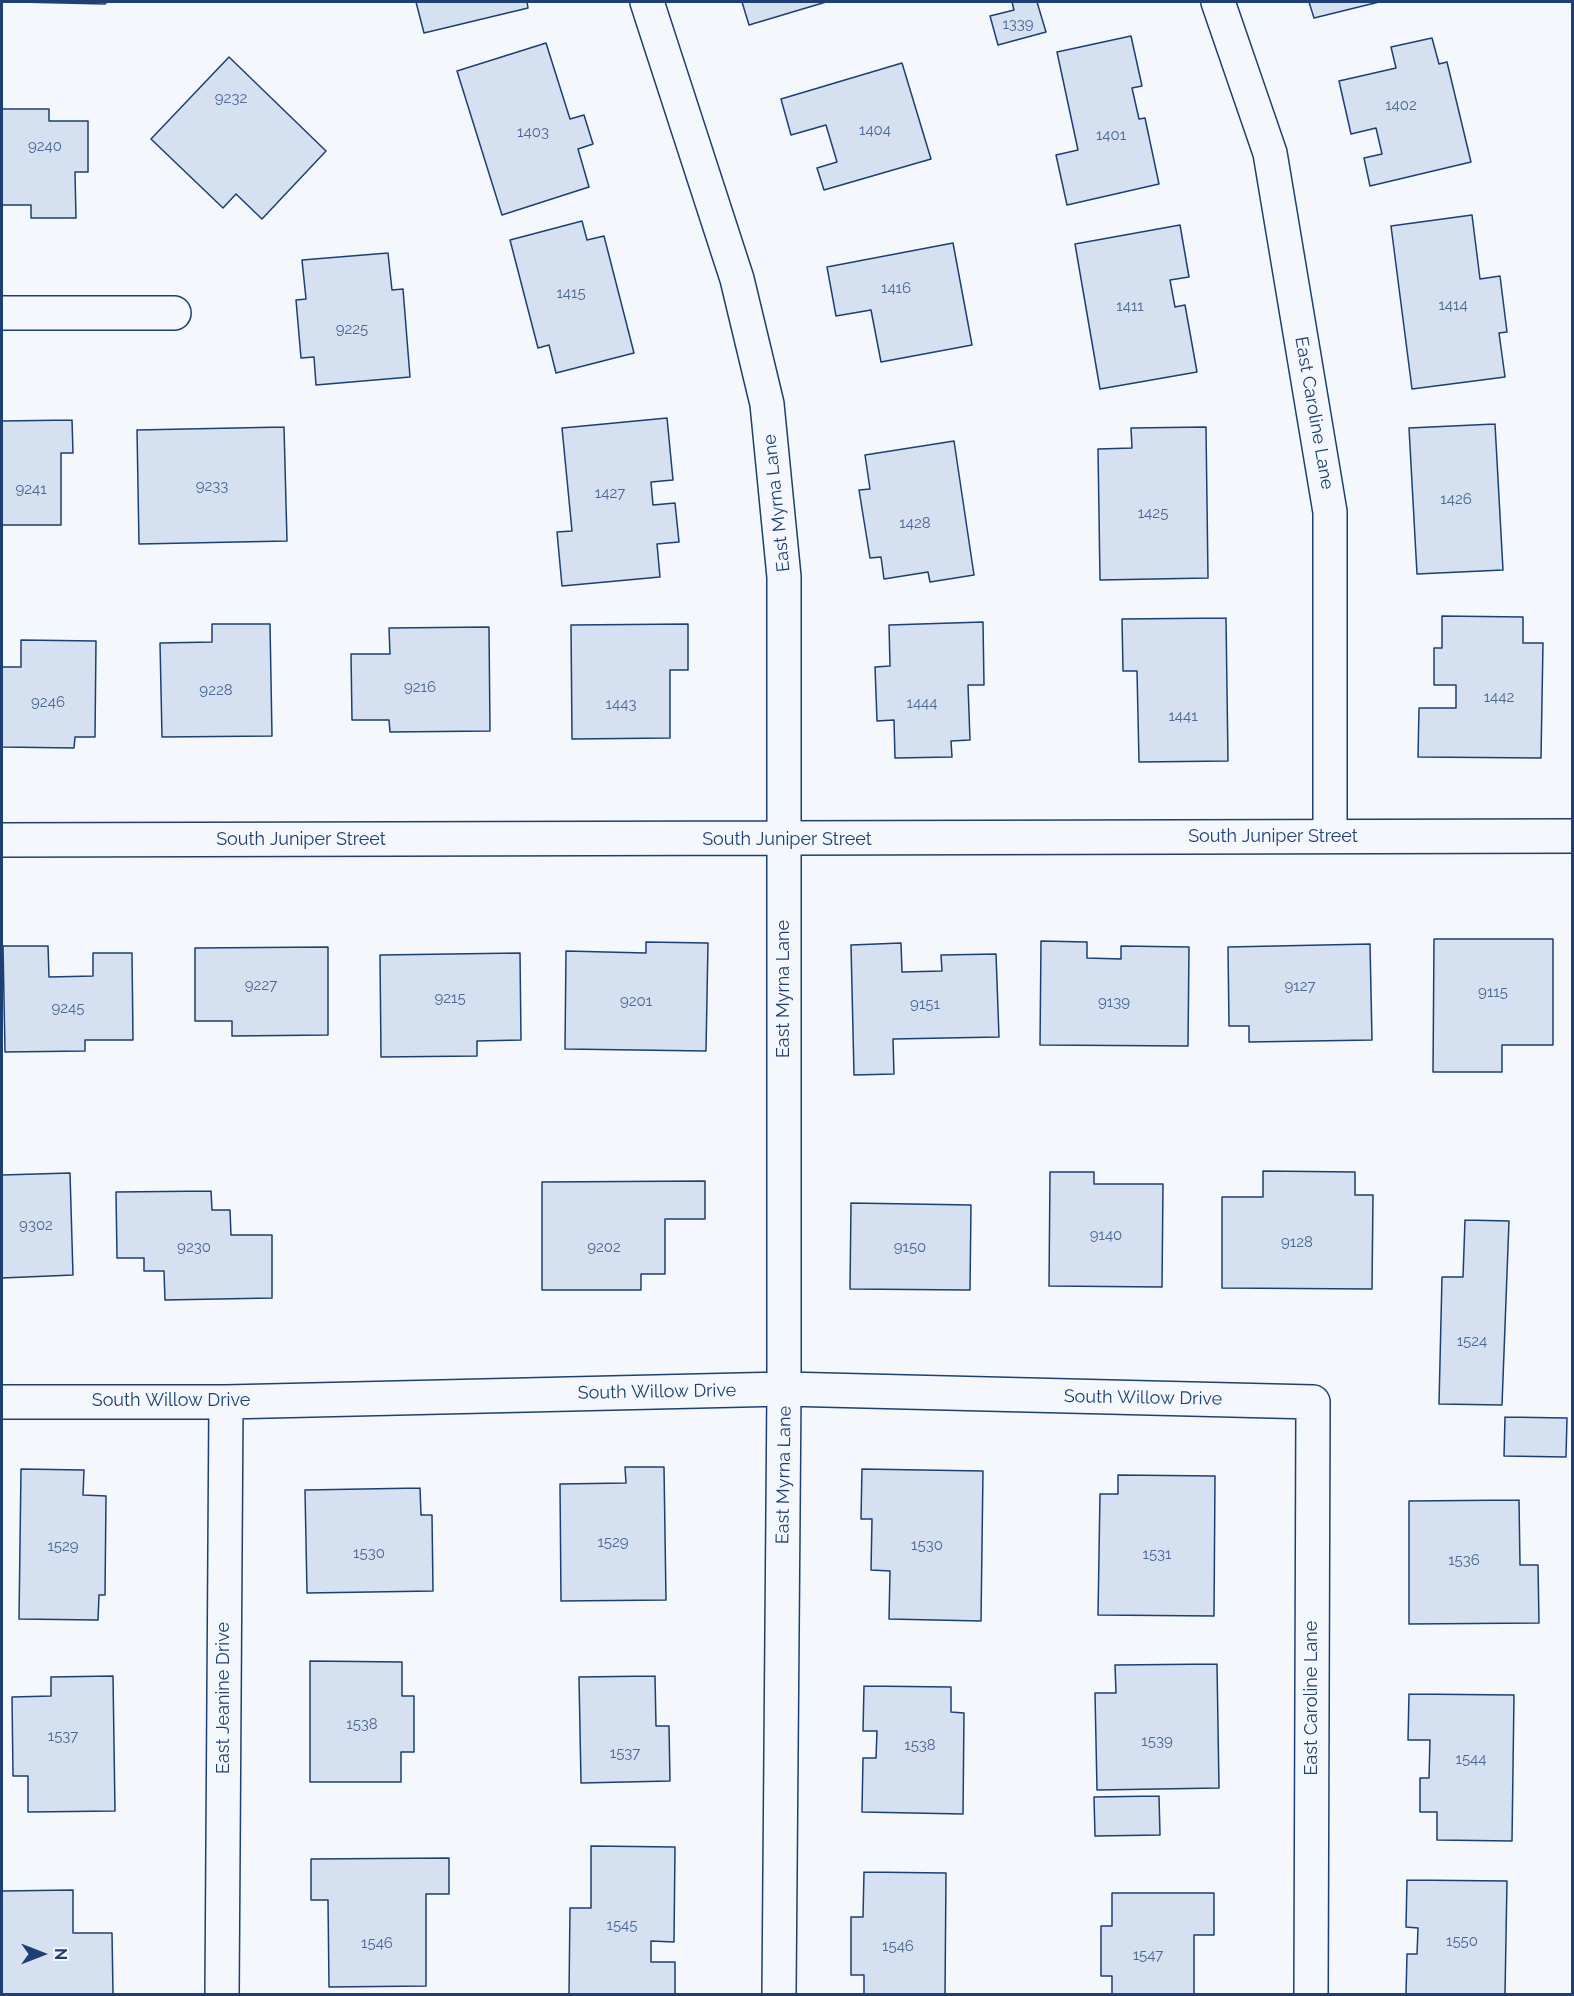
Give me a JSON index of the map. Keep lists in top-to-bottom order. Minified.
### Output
{"streets":{"street":["East Caroline Lane","East Myrna Lane","South Juniper Street","South Willow Drive","East Jeanine Drive"]},"crossings":[["East Caroline Lane","South Juniper Street"],["East Caroline Lane","South Willow Drive"],["East Myrna Lane","South Juniper Street"],["East Myrna Lane","South Willow Drive"],["South Willow Drive","East Jeanine Drive"]],"house_numbers":["1339","9232","1402","1404","1403","1401","9240","1416","1415","1414","1411","9225","9233","9241","1427","1426","1425","1428","9216","9228","1442","9246","1444","1443","1441","9227","9127","9115","9215","9201","9139","9151","9245","9302","9140","9128","9230","9202","9150","1524","1529","1530","1529","1530","1531","1536","1538","1537","1539","1538","1537","1544","1545","1550","1546","1546","1547"],"north":"right"}
